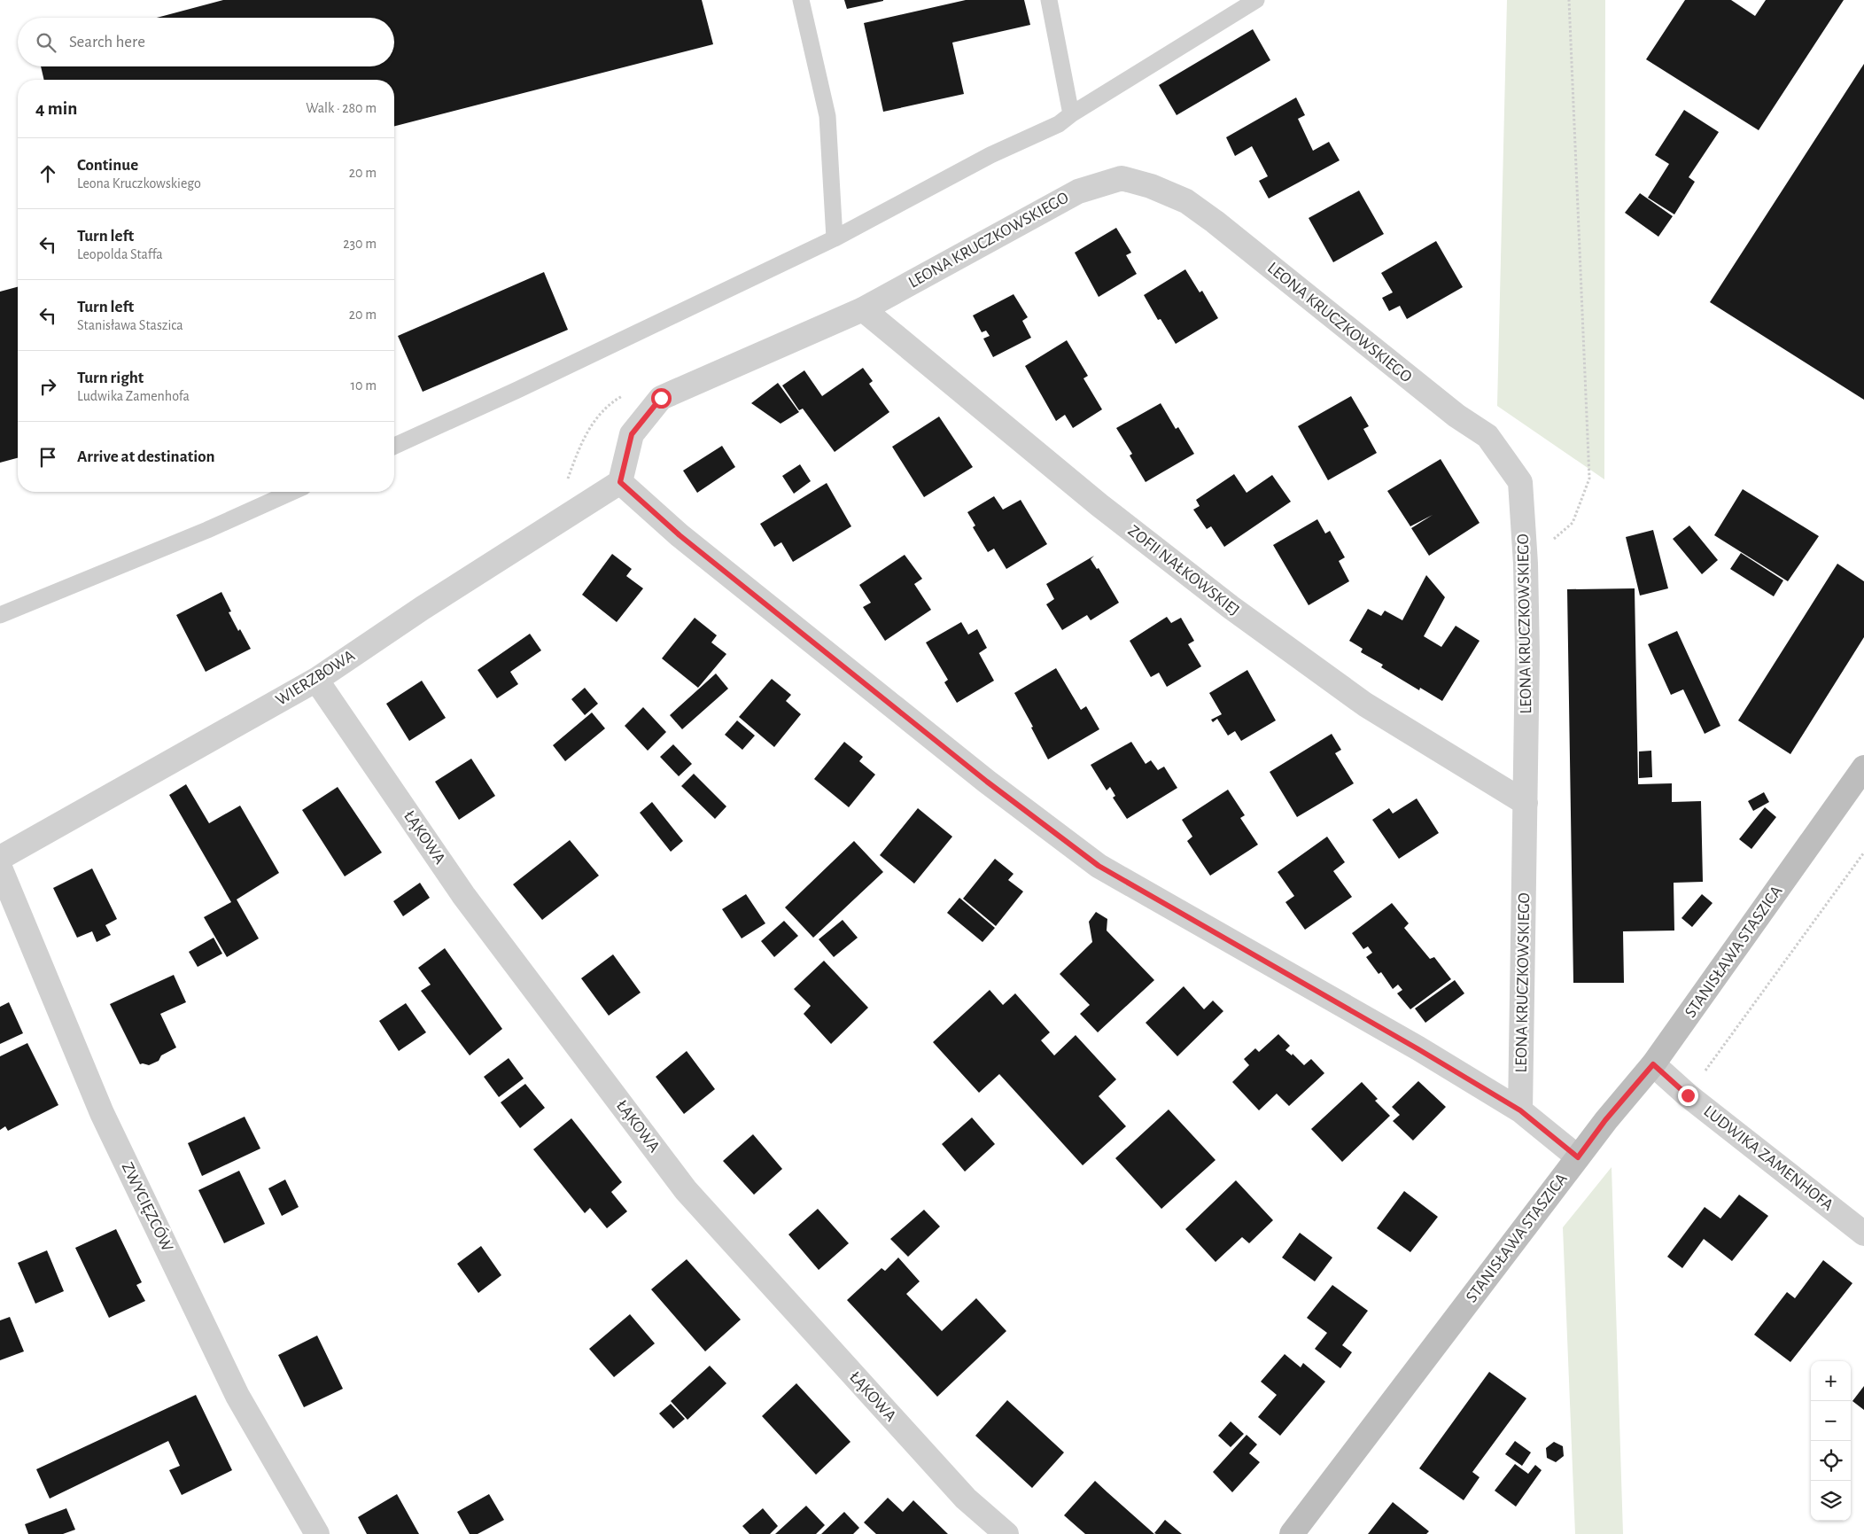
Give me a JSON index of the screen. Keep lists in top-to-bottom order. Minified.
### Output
{"streets":{"main road":["STANISŁAWA STASZICA"],"street":["LEONA KRUCZKOWSKIEGO","ZOFII NAŁKOWSKIEJ","WIERZBOWA","ŁĄKOWA","LUDWIKA ZAMENHOFA","ZWYCIĘZCÓW"]},"crossings":[["LEONA KRUCZKOWSKIEGO","ZOFII NAŁKOWSKIEJ"],["LEONA KRUCZKOWSKIEGO","WIERZBOWA"],["WIERZBOWA","ŁĄKOWA"],["STANISŁAWA STASZICA","LUDWIKA ZAMENHOFA"]],"page":{"search":"Search here","heading":["4 min","Walk · 280 m"],"list":[["Continue","Leona Kruczkowskiego","20 m"],["Turn left","Leopolda Staffa","230 m"],["Turn left","Stanisława Staszica","20 m"],["Turn right","Ludwika Zamenhofa","10 m"],"Arrive at destination"],"map_buttons":["+","−"]}}
